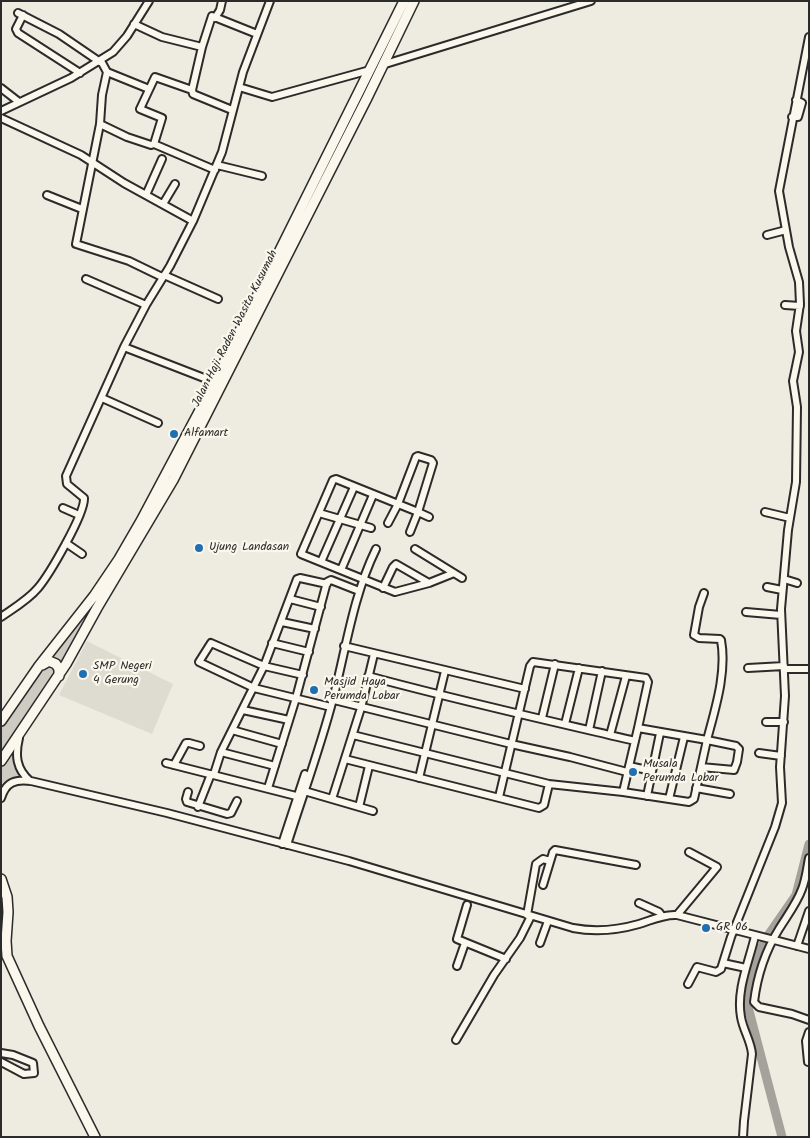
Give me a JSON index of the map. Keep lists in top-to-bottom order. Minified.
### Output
{"streets":{"highway":["Jalan Haji Raden Wasita Kusumah"]},"places":["Alfamart","Ujung Landasan","SMP Negeri 4 Gerung","Masjid Haya Perumda Lobar","Musala Perumda Lobar","GR 06"]}
